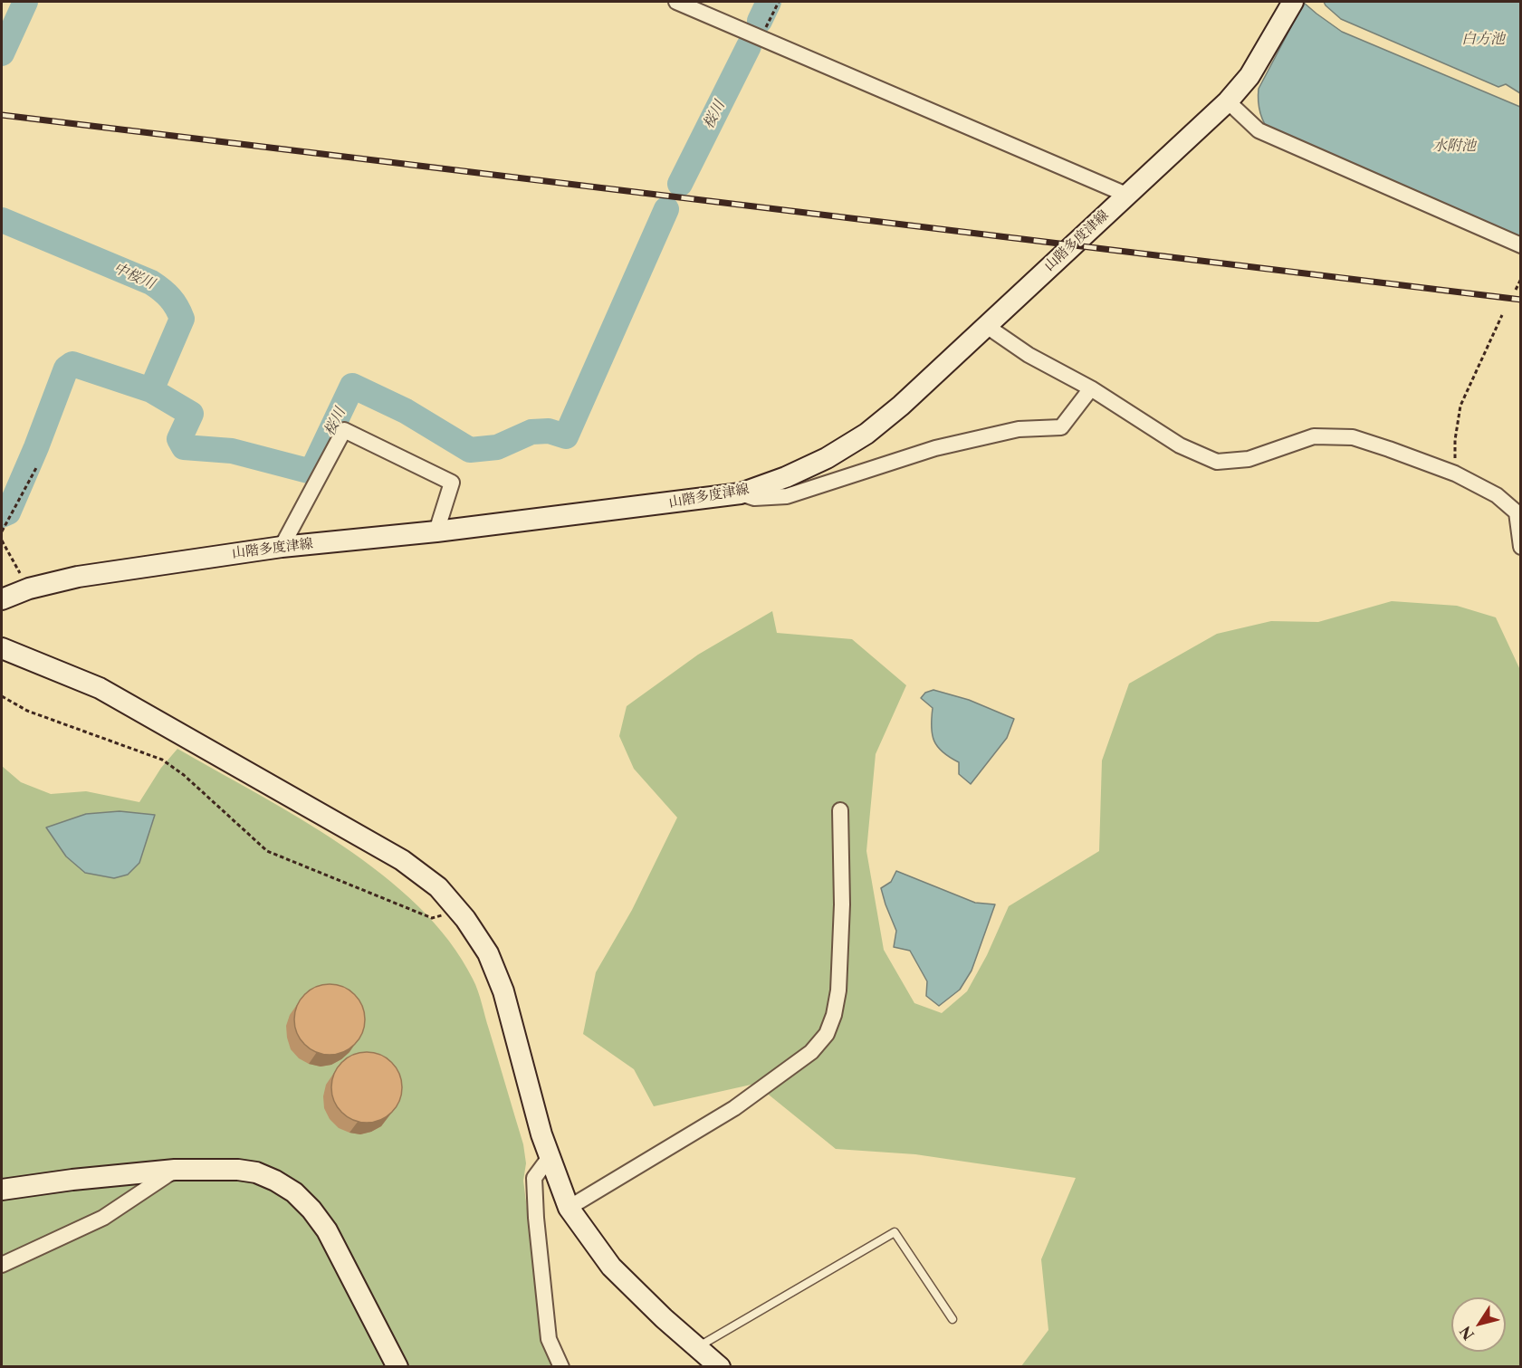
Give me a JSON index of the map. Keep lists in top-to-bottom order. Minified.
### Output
{"streets":{"street":["山階多度津線"]},"water":["白方池","桜川","水附池","中桜川"],"north":"bottom left"}
